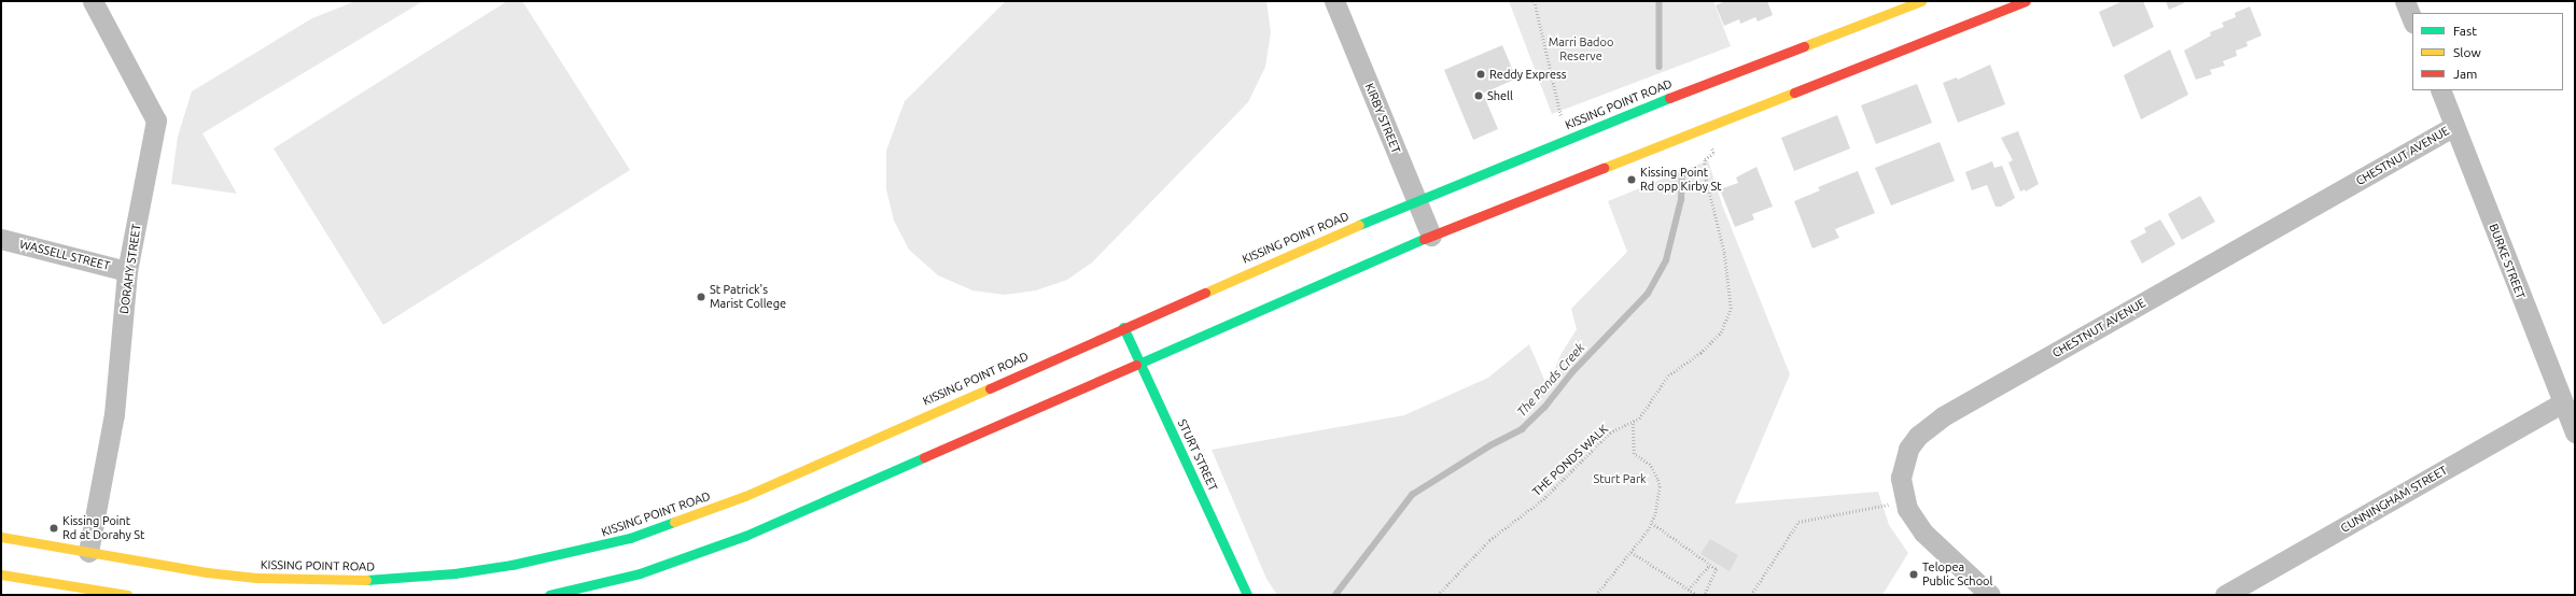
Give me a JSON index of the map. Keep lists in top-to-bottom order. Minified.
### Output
{"streets":{"main road":["KISSING POINT ROAD","STURT STREET"],"street":["KIRBY STREET","CHESTNUT AVENUE","WASSELL STREET","BURKE STREET","DORAHY STREET","CUNNINGHAM STREET"],"path":["THE PONDS WALK"]},"crossings":[["KISSING POINT ROAD","KIRBY STREET"],["KISSING POINT ROAD","DORAHY STREET"],["KISSING POINT ROAD","STURT STREET"],["CHESTNUT AVENUE","BURKE STREET"],["WASSELL STREET","DORAHY STREET"],["BURKE STREET","CUNNINGHAM STREET"]],"water":["The Ponds Creek"],"parks":["Marri Badoo Reserve","Sturt Park"],"places":["Reddy Express","Shell","Kissing Point Rd opp Kirby St","St Patrick's Marist College","Kissing Point Rd at Dorahy St","Telopea Public School"],"legend":["Fast","Slow","Jam"]}
